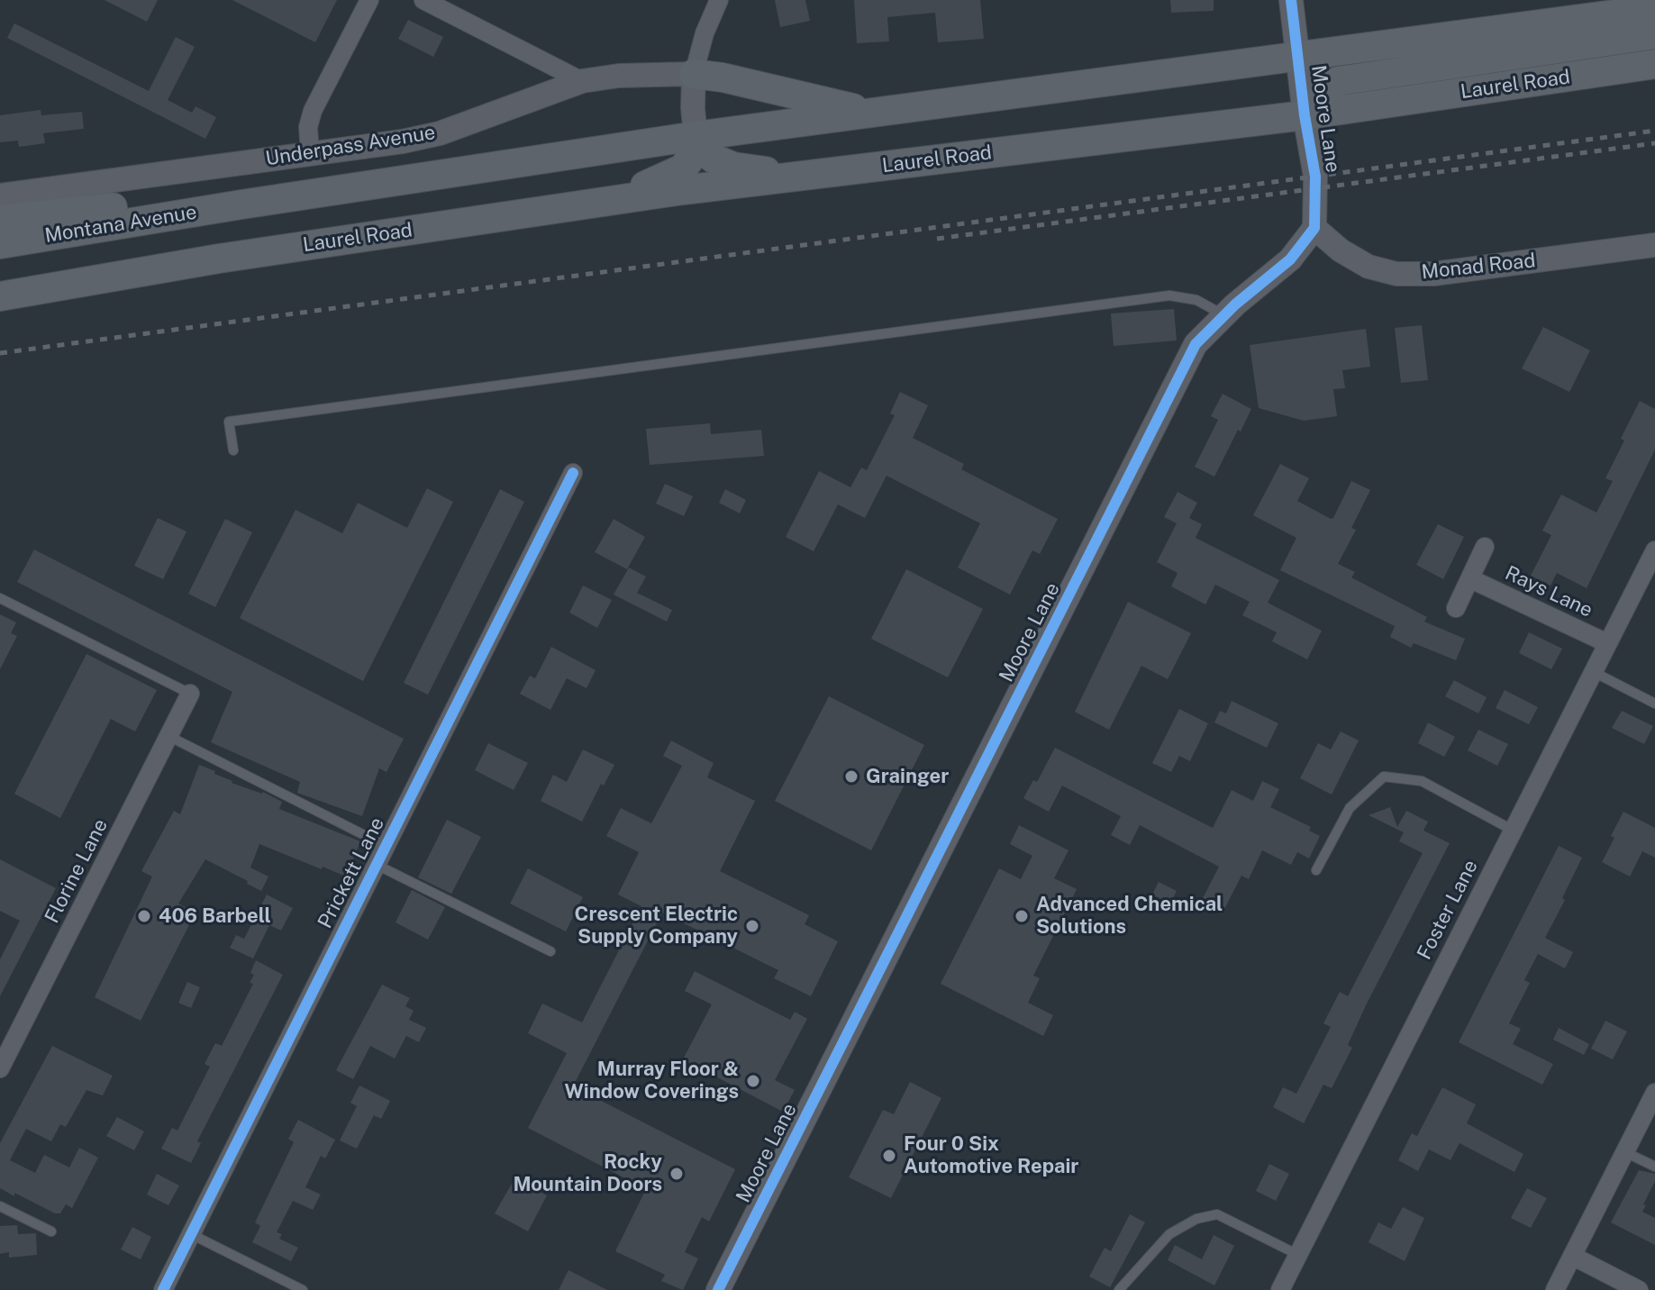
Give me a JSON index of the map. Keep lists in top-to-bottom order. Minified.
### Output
{"streets":{"main road":["Laurel Road","Montana Avenue"],"street":["Moore Lane","Underpass Avenue","Monad Road","Rays Lane","Florine Lane","Prickett Lane","Foster Lane"]},"crossings":[["Laurel Road","Moore Lane"],["Laurel Road","Montana Avenue"],["Moore Lane","Monad Road"],["Rays Lane","Foster Lane"]],"places":["Grainger","406 Barbell","Advanced Chemical Solutions","Crescent Electric Supply Company","Murray Floor & Window Coverings","Four 0 Six Automotive Repair","Rocky Mountain Doors"]}
